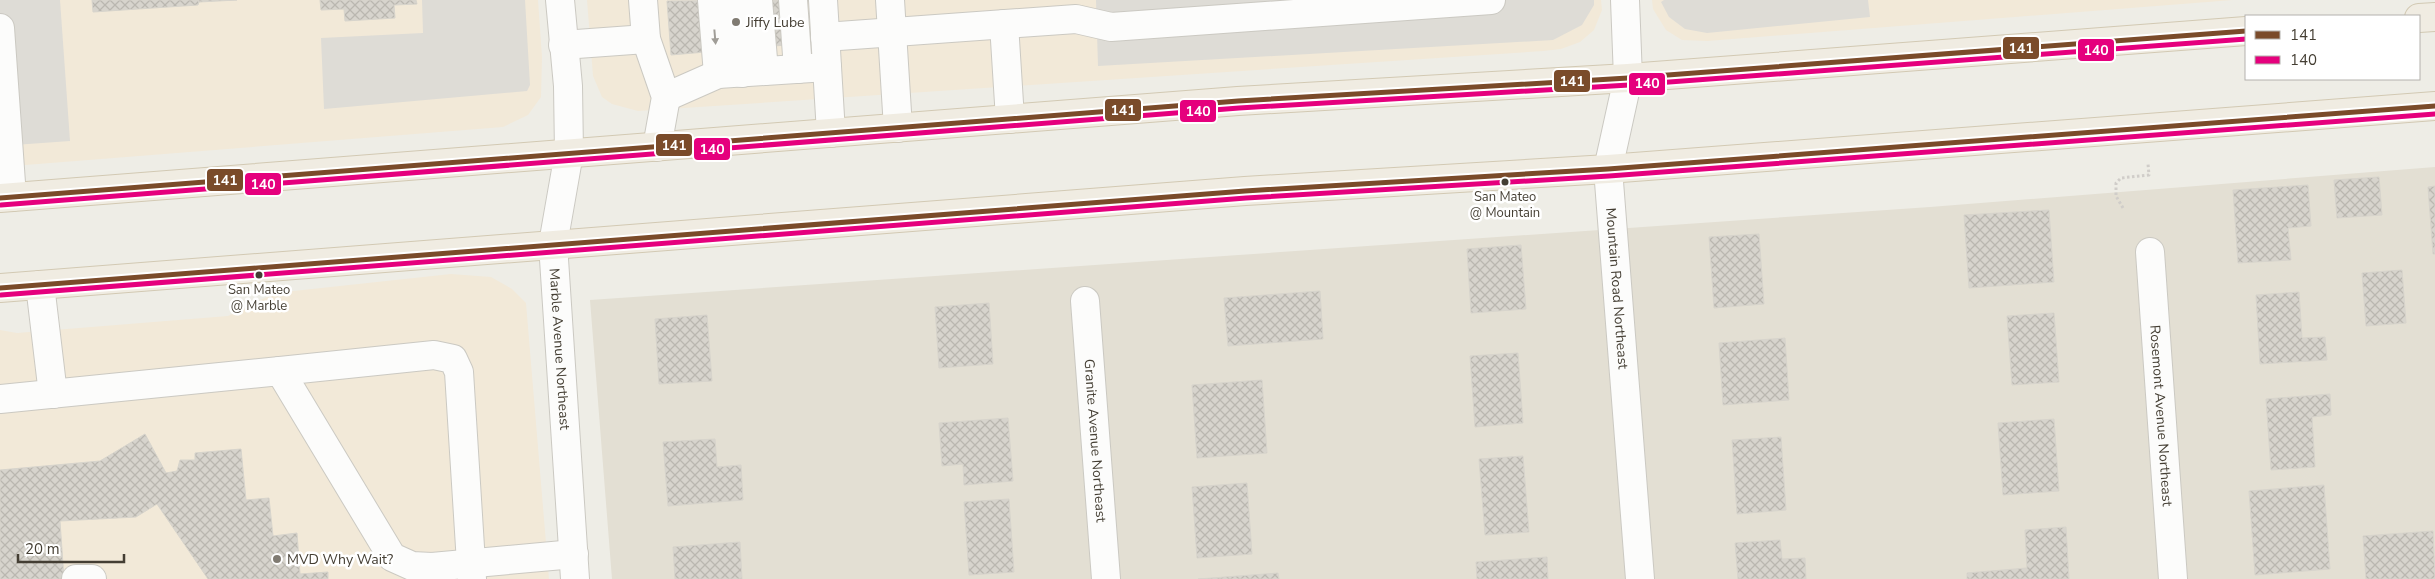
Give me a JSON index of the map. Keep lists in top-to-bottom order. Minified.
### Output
{"streets":{"street":["Mountain Road Northeast","Marble Avenue Northeast","Rosemont Avenue Northeast","Granite Avenue Northeast"]},"places":["Jiffy Lube","San Mateo @ Mountain","San Mateo @ Marble","MVD Why Wait?"],"lines":["transit line 141","transit line 140"],"legend":["141","140"],"scale_bar":"20 m"}
